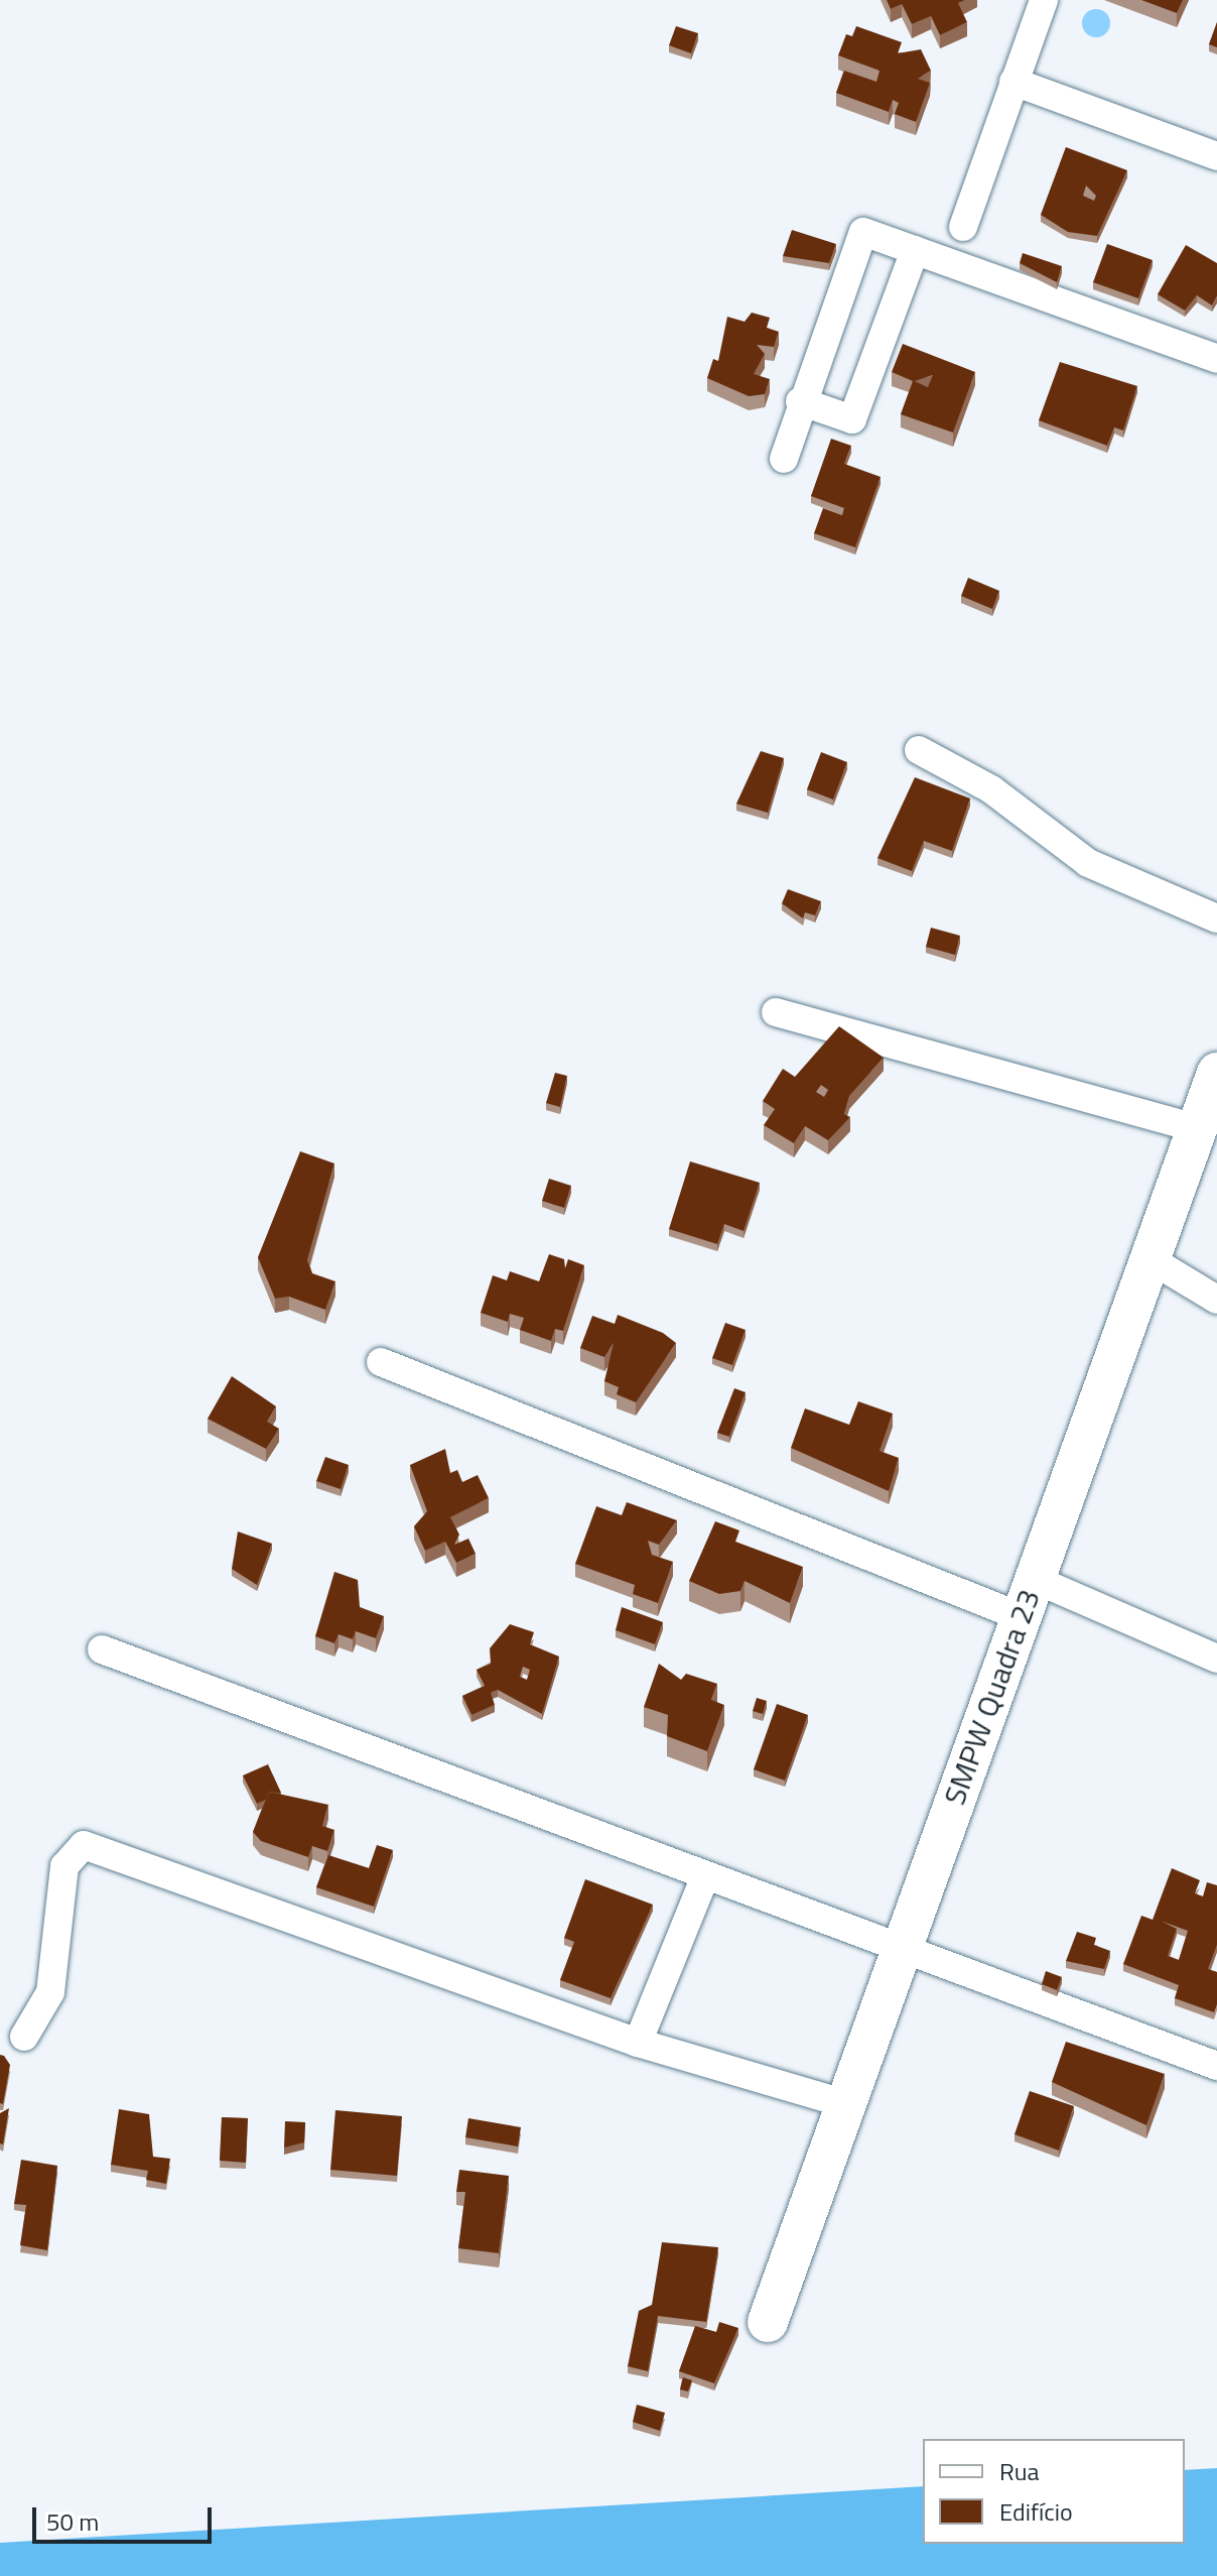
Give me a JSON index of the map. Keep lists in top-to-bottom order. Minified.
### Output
{"streets":{"street":["SMPW Quadra 23"]},"legend":["Rua","Edifício"],"scale_bar":"50 m"}
